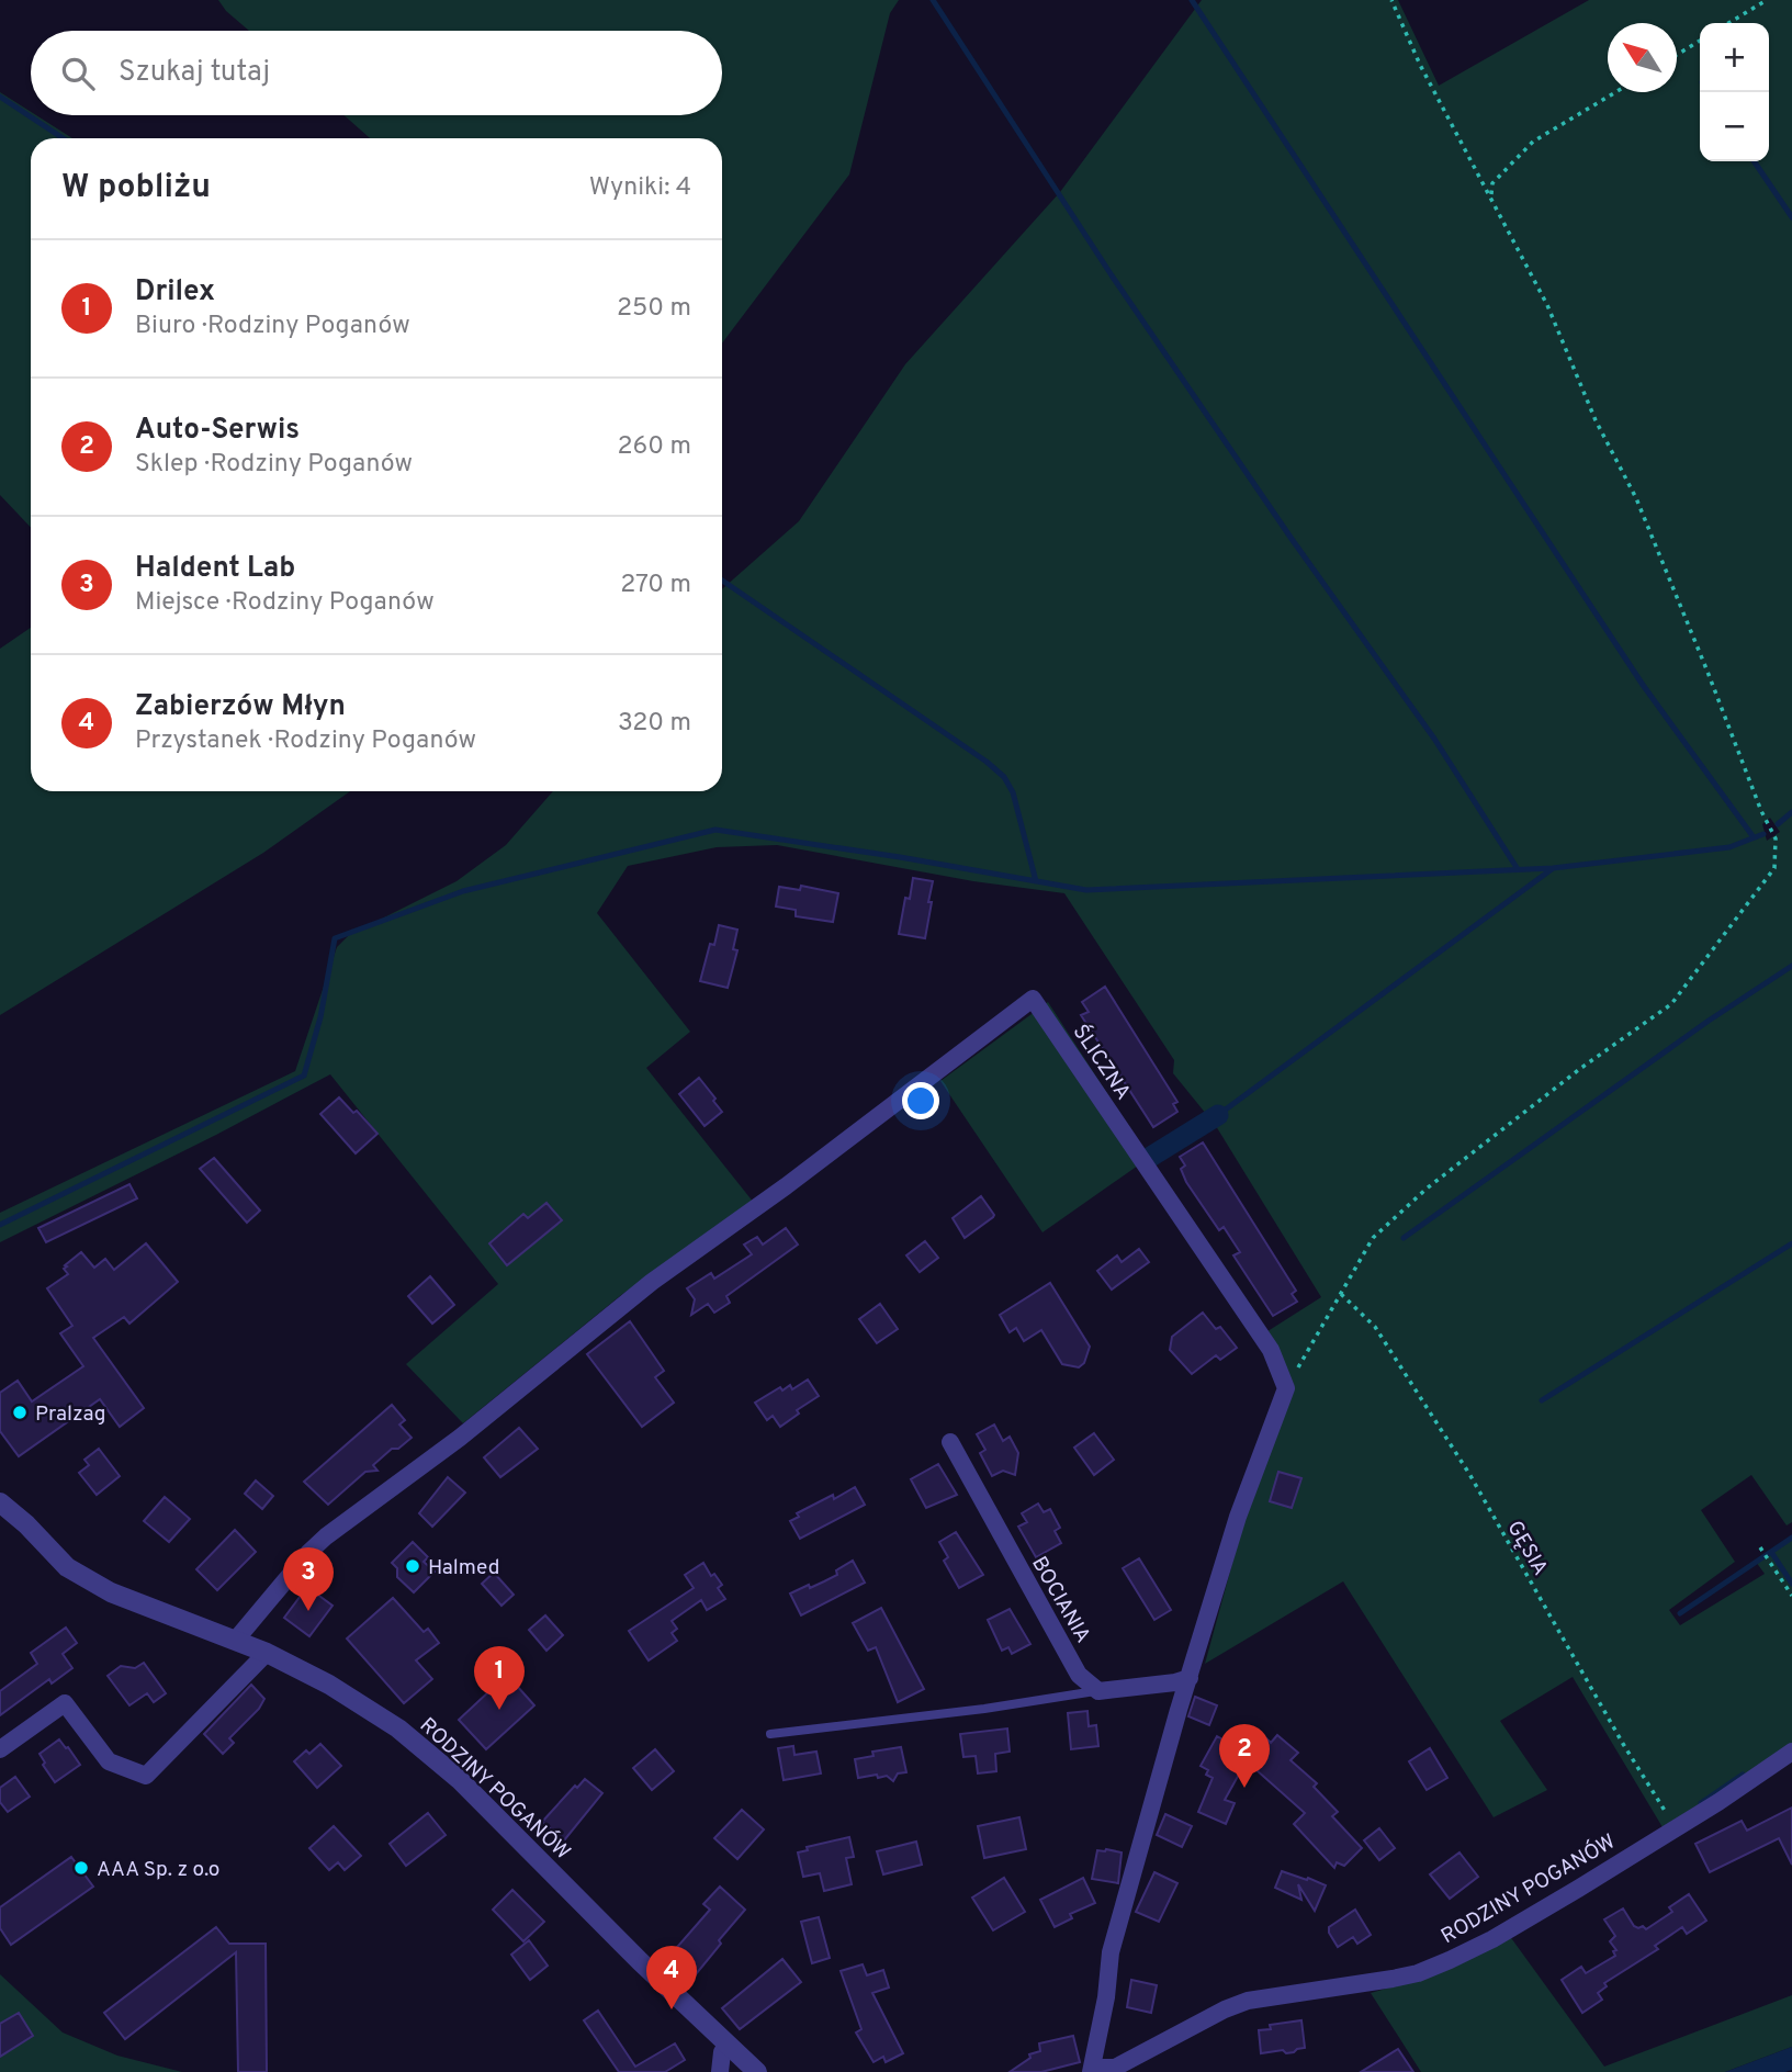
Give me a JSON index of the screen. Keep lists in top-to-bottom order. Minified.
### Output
{"streets":{"street":["ŚLICZNA","BOCIANIA","RODZINY POGANÓW"],"path":["GĘSIA"]},"crossings":[["ŚLICZNA","RODZINY POGANÓW"],["GĘSIA","RODZINY POGANÓW"]],"places":["Pralzag","Halmed","AAA Sp. z o.o"],"north":"top left","page":{"map_buttons":["+","−"],"search":"Szukaj tutaj","heading":["W pobliżu","Wyniki: 4"],"list":[{"mark":"1","name":"Drilex","note":"Biuro · Rodziny Poganów","value":"250 m"},{"mark":"2","name":"Auto-Serwis","note":"Sklep · Rodziny Poganów","value":"260 m"},{"mark":"3","name":"Haldent Lab","note":"Miejsce · Rodziny Poganów","value":"270 m"},{"mark":"4","name":"Zabierzów Młyn","note":"Przystanek · Rodziny Poganów","value":"320 m"}],"pins":["3","1","2","4"]}}
